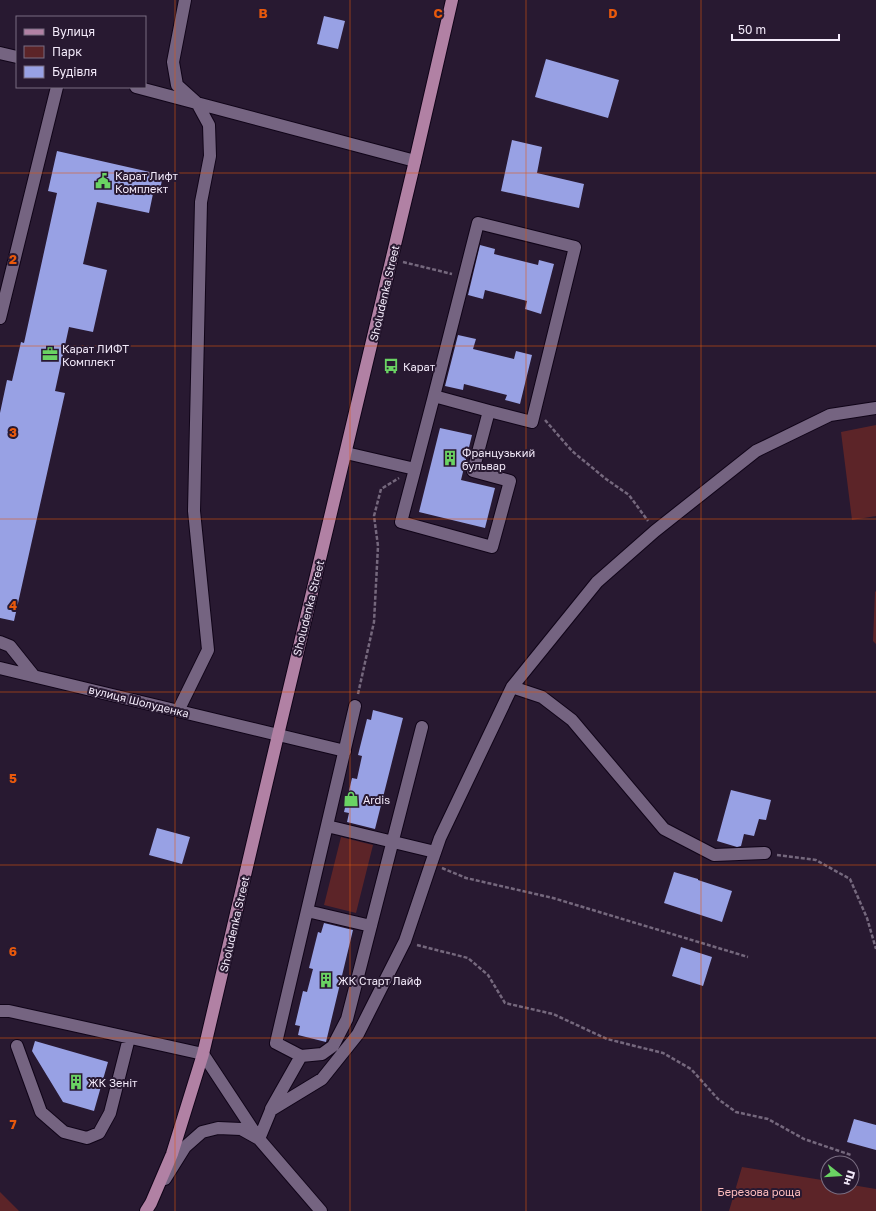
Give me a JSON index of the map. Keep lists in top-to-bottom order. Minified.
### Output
{"streets":{"main road":["Sholudenka Street"],"street":["вулиця Шолуденка"]},"crossings":[["Sholudenka Street","вулиця Шолуденка"]],"parks":["Березова роща"],"places":{"public building":["Карат Лифт Комплект"],"office":["Карат ЛИФТ Комплект"],"bus stop":["Карат"],"building":["Французький бульвар","ЖК Старт Лайф","ЖК Зеніт"],"shop":["Ardis"]},"legend":["Вулиця","Парк","Будівля"],"scale_bar":"50 m","north":"right","grid":{"columns":["B","C","D"],"rows":["2","3","4","5","6","7"]}}
